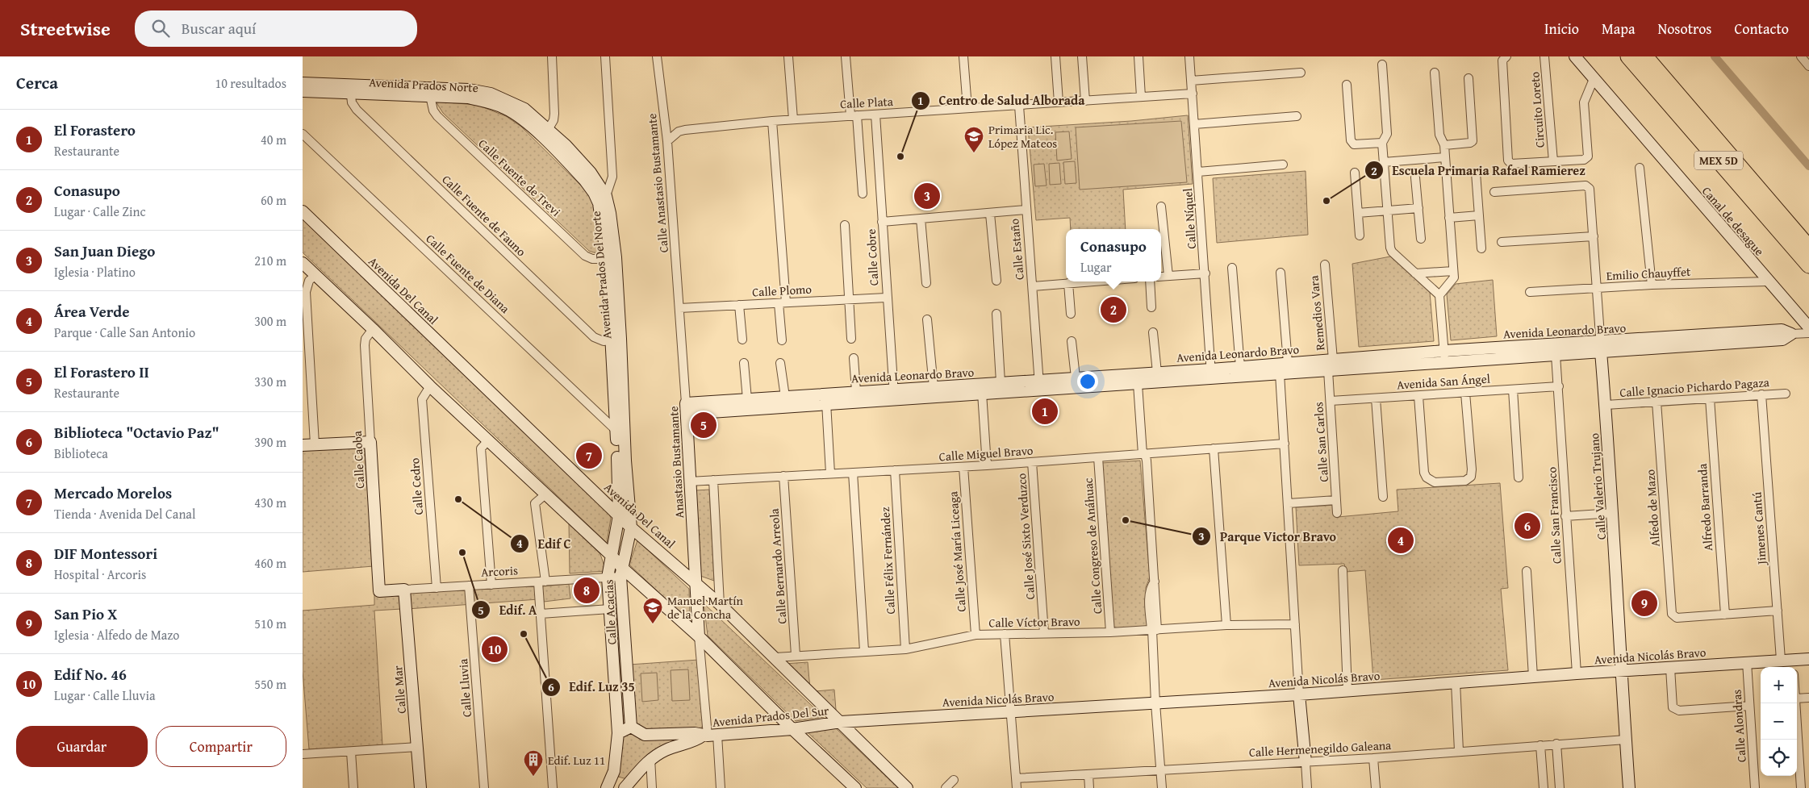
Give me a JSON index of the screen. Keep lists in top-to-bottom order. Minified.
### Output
{"streets":{"highway":["MEX 5D"],"street":["Avenida Prados Norte","Calle Plata","Circuito Loreto","Calle Fuente de Trevi","Calle Anastasio Bustamante","Calle Fuente de Fauno","Calle Níquel","Canal de desague","Calle Estaño","Calle Cobre","Calle Fuente de Diana","Emilio Chauyffet","Avenida Prados Del Norte","Avenida Del Canal","Calle Plomo","Remedios Vara","Avenida Leonardo Bravo","Avenida San Ángel","Calle Ignacio Pichardo Pagaza","Calle San Carlos","Calle Miguel Bravo","Calle Caoba","Anastasio Bustamante","Calle Cedro","Calle Valerio Trujano","Alfredo Barranda","Alfedo de Mazo","Calle San Francisco","Jimenes Cantú","Calle José Sixto Verduzco","Calle Congreso de Anáhuac","Calle José María Liceaga","Calle Félix Fernández","Calle Bernardo Arreola","Arcoris","Calle Acacias","Calle Víctor Bravo","Avenida Nicolás Bravo","Calle Lluvia","Calle Mar","Avenida Prados Del Sur","Calle Alondras","Calle Hermenegildo Galeana"]},"crossings":[["Avenida Prados Norte","Calle Fuente de Trevi"],["Avenida Prados Norte","Calle Fuente de Fauno"],["Avenida Prados Norte","Calle Fuente de Diana"],["Avenida Prados Norte","Avenida Prados Del Norte"],["Avenida Prados Norte","Avenida Del Canal"],["Avenida Prados Norte","Calle Acacias"],["Calle Plata","Calle Anastasio Bustamante"],["Calle Plata","Calle Níquel"],["Calle Plata","Calle Estaño"],["Calle Plata","Calle Cobre"],["Calle Anastasio Bustamante","Calle Plomo"],["Calle Anastasio Bustamante","Anastasio Bustamante"],["Calle Fuente de Fauno","Avenida Prados Del Norte"],["Calle Níquel","Avenida Leonardo Bravo"],["Canal de desague","Emilio Chauyffet"],["Calle Estaño","Avenida Leonardo Bravo"],["Calle Cobre","Calle Plomo"],["Calle Cobre","Avenida Leonardo Bravo"],["Emilio Chauyffet","Calle Valerio Trujano"],["Avenida Prados Del Norte","Avenida Del Canal"],["Avenida Prados Del Norte","Arcoris"],["Avenida Prados Del Norte","Calle Acacias"],["Avenida Del Canal","Anastasio Bustamante"],["Avenida Del Canal","Calle Acacias"],["Avenida Del Canal","Calle Víctor Bravo"],["Avenida Del Canal","Avenida Nicolás Bravo"],["Avenida Del Canal","Avenida Prados Del Sur"],["Calle Plomo","Anastasio Bustamante"],["Remedios Vara","Avenida Leonardo Bravo"],["Remedios Vara","Calle San Carlos"],["Avenida Leonardo Bravo","Calle San Carlos"],["Avenida Leonardo Bravo","Anastasio Bustamante"],["Avenida Leonardo Bravo","Calle Valerio Trujano"],["Avenida Leonardo Bravo","Calle San Francisco"],["Avenida San Ángel","Calle San Carlos"],["Avenida San Ángel","Calle San Francisco"],["Calle Ignacio Pichardo Pagaza","Calle Valerio Trujano"],["Calle Ignacio Pichardo Pagaza","Alfredo Barranda"],["Calle Ignacio Pichardo Pagaza","Alfedo de Mazo"],["Calle Ignacio Pichardo Pagaza","Jimenes Cantú"],["Calle Miguel Bravo","Anastasio Bustamante"],["Calle Miguel Bravo","Calle José Sixto Verduzco"],["Calle Miguel Bravo","Calle Congreso de Anáhuac"],["Calle Miguel Bravo","Calle José María Liceaga"],["Calle Miguel Bravo","Calle Félix Fernández"],["Calle Miguel Bravo","Calle Bernardo Arreola"],["Calle Caoba","Arcoris"],["Anastasio Bustamante","Avenida Prados Del Sur"],["Calle Cedro","Arcoris"],["Calle Valerio Trujano","Avenida Nicolás Bravo"],["Calle Valerio Trujano","Calle Hermenegildo Galeana"],["Alfredo Barranda","Alfedo de Mazo"],["Calle San Francisco","Avenida Nicolás Bravo"],["Jimenes Cantú","Avenida Nicolás Bravo"],["Calle José Sixto Verduzco","Calle Víctor Bravo"],["Calle Congreso de Anáhuac","Calle Víctor Bravo"],["Calle José María Liceaga","Calle Víctor Bravo"],["Calle Félix Fernández","Calle Víctor Bravo"],["Calle Bernardo Arreola","Calle Víctor Bravo"],["Arcoris","Calle Acacias"],["Arcoris","Calle Lluvia"],["Arcoris","Calle Mar"],["Calle Acacias","Avenida Prados Del Sur"],["Avenida Nicolás Bravo","Avenida Prados Del Sur"],["Avenida Nicolás Bravo","Calle Alondras"]],"places":{"school or university":["Primaria Lic. López Mateos","Manuel Martín de la Concha"],"other":["Centro de Salud Alborada","Escuela Primaria Rafael Ramierez","Edif C","Parque Victor Bravo","Edif. A","Edif. Luz 35"],"building":["Edif. Luz 11"]},"page":{"header":"Streetwise","search":"Buscar aquí","nav":["Inicio","Mapa","Nosotros","Contacto"],"heading":["Cerca","10 resultados"],"list":[{"mark":"1","name":"El Forastero","note":"Restaurante","value":"40 m"},{"mark":"2","name":"Conasupo","note":"Lugar · Calle Zinc","value":"60 m"},{"mark":"3","name":"San Juan Diego","note":"Iglesia · Platino","value":"210 m"},{"mark":"4","name":"Área Verde","note":"Parque · Calle San Antonio","value":"300 m"},{"mark":"5","name":"El Forastero II","note":"Restaurante","value":"330 m"},{"mark":"6","name":"Biblioteca \"Octavio Paz\"","note":"Biblioteca","value":"390 m"},{"mark":"7","name":"Mercado Morelos","note":"Tienda · Avenida Del Canal","value":"430 m"},{"mark":"8","name":"DIF Montessori","note":"Hospital · Arcoris","value":"460 m"},{"mark":"9","name":"San Pio X","note":"Iglesia · Alfedo de Mazo","value":"510 m"},{"mark":"10","name":"Edif No. 46","note":"Lugar · Calle Lluvia","value":"550 m"}],"pins":["3","2","1","5","7","6","4","8","9","10"],"popup":["Conasupo","Lugar"],"map_buttons":["+","−"],"buttons":["Guardar","Compartir"]}}
